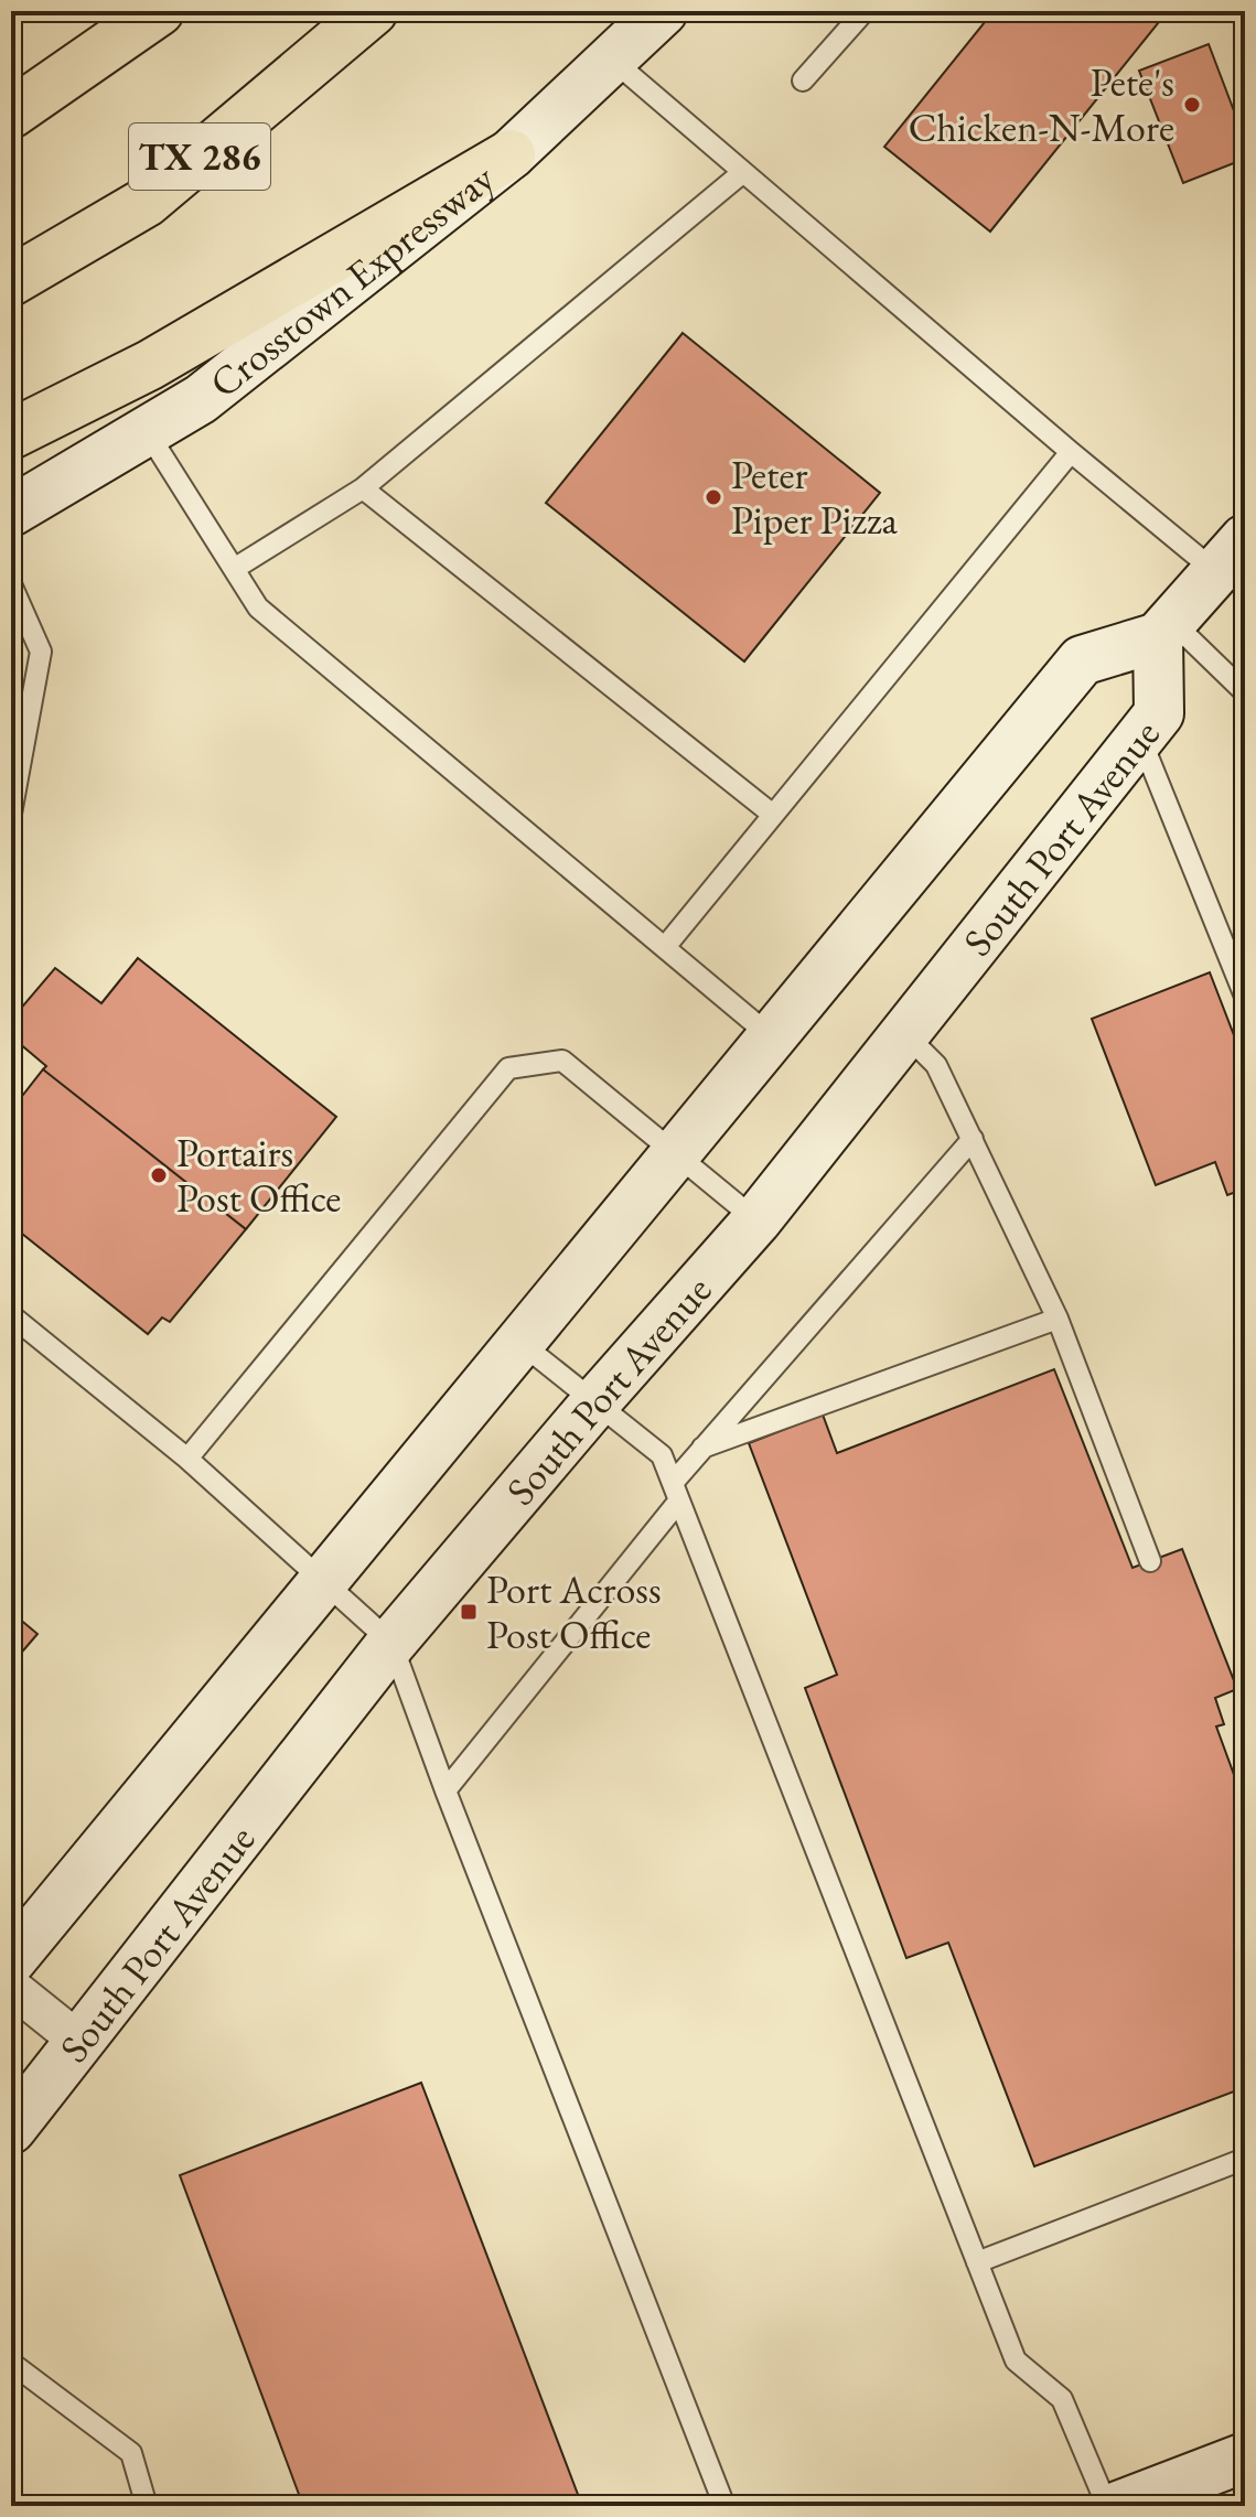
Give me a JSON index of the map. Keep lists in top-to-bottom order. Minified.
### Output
{"streets":{"highway":["TX 286"],"main road":["Crosstown Expressway","South Port Avenue"]},"places":{"other":["Pete's Chicken-N-More","Peter Piper Pizza","Portairs Post Office"],"transit":["Port Across Post Office"]}}
